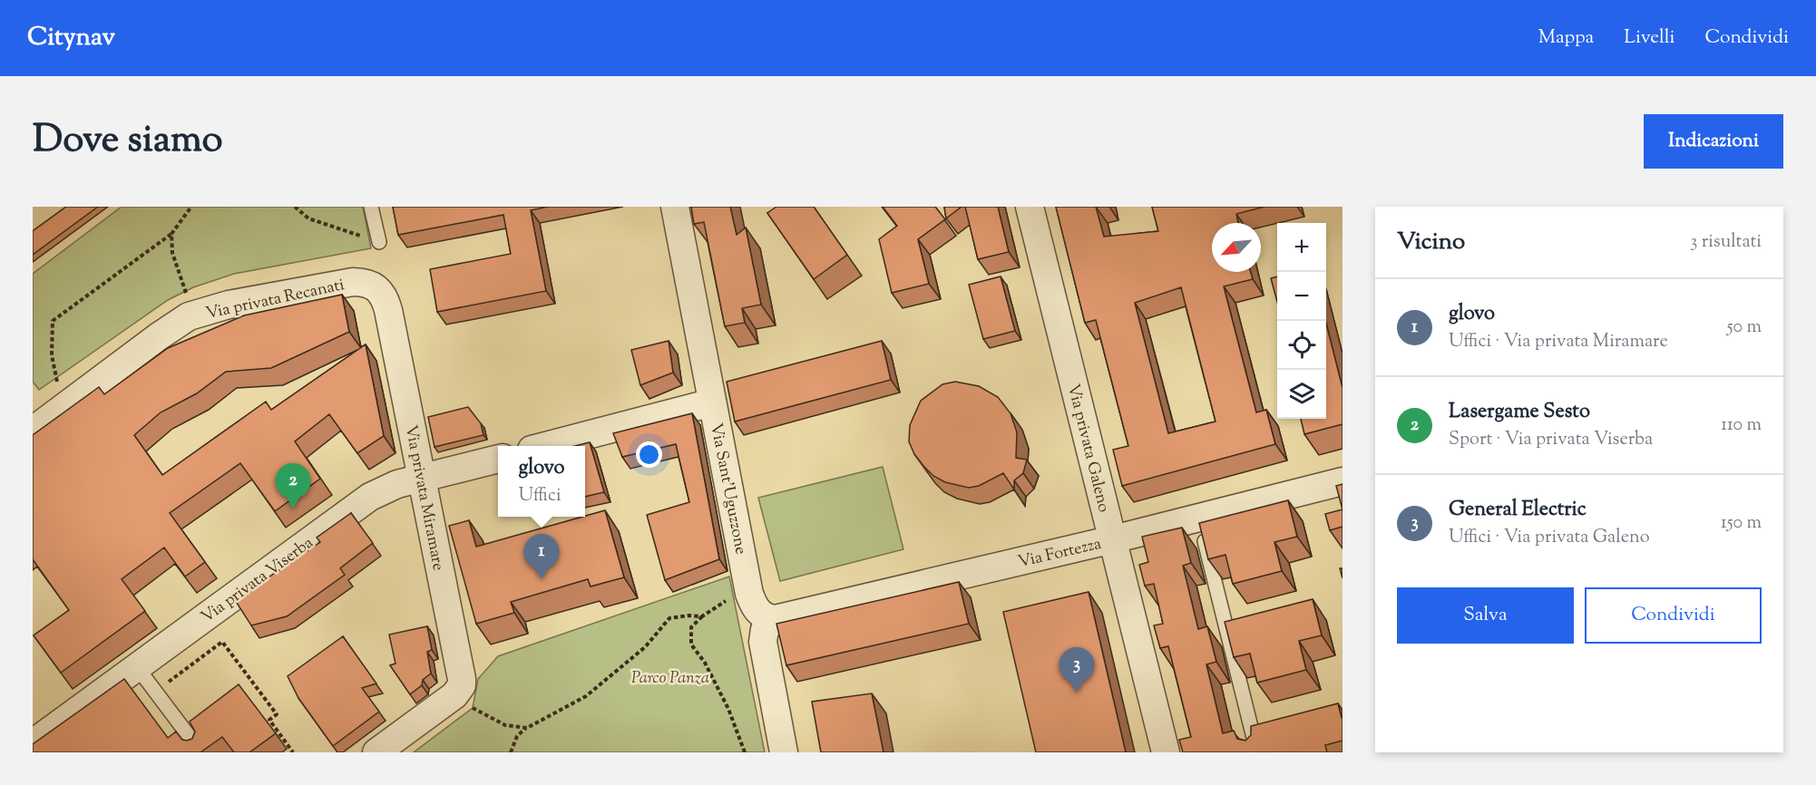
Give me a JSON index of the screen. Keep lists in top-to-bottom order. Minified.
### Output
{"streets":{"street":["Via privata Recanati","Via privata Galeno","Via Sant'Uguzzone","Via privata Miramare","Via Fortezza","Via privata Viserba"]},"crossings":[["Via privata Recanati","Via privata Miramare"],["Via privata Galeno","Via Fortezza"],["Via Sant'Uguzzone","Via Fortezza"],["Via privata Miramare","Via privata Viserba"]],"parks":["Parco Panza"],"north":"bottom left","page":{"header":"Citynav","nav":["Mappa","Livelli","Condividi"],"title":"Dove siamo","buttons":["Indicazioni",["Salva","Condividi"]],"heading":["Vicino","3 risultati"],"map_buttons":["+","−"],"list":[{"mark":"1","name":"glovo","note":"Uffici · Via privata Miramare","value":"50 m"},{"mark":"2","name":"Lasergame Sesto","note":"Sport · Via privata Viserba","value":"110 m"},{"mark":"3","name":"General Electric","note":"Uffici · Via privata Galeno","value":"150 m"}],"popup":["glovo","Uffici"],"pins":["2","1","3"]}}
